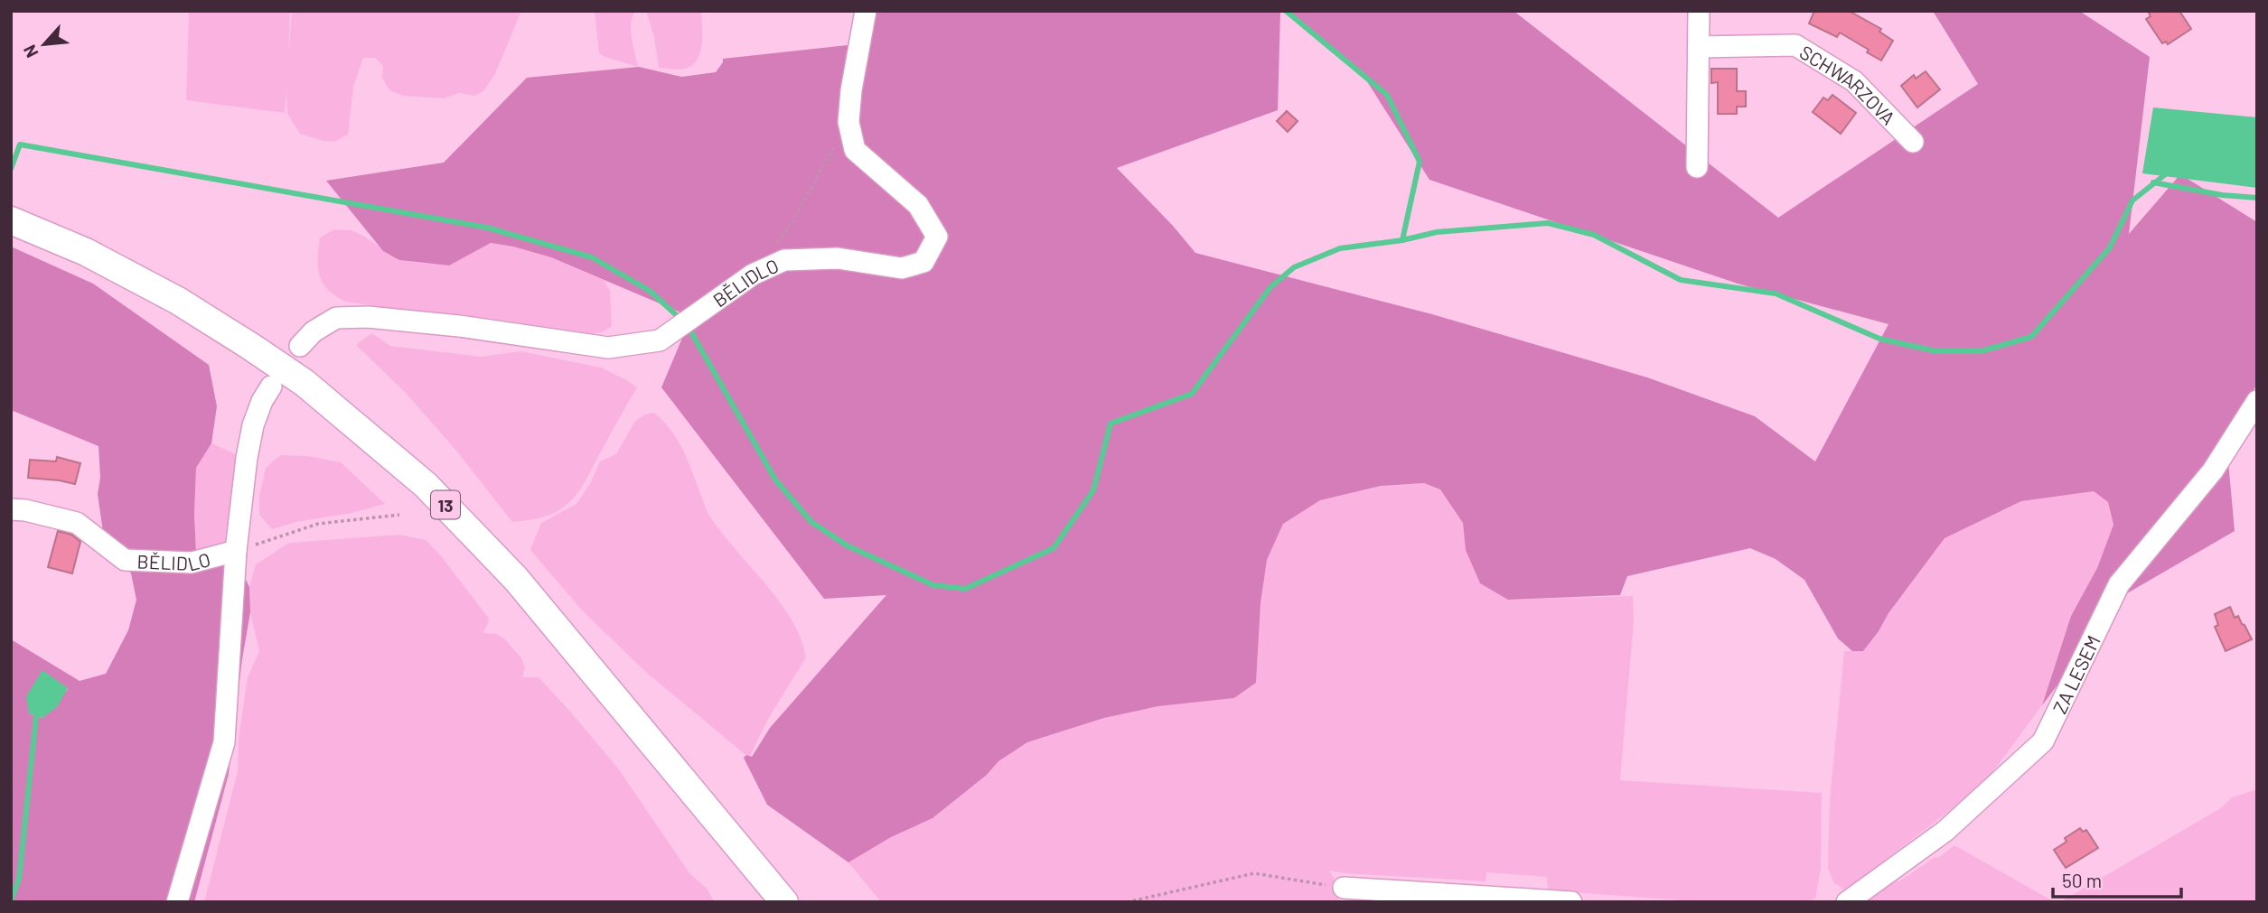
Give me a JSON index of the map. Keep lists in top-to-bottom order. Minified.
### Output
{"streets":{"main road":["13"],"street":["SCHWARZOVA","BĚLIDLO","ZA LESEM"]},"scale_bar":"50 m","north":"bottom left"}
